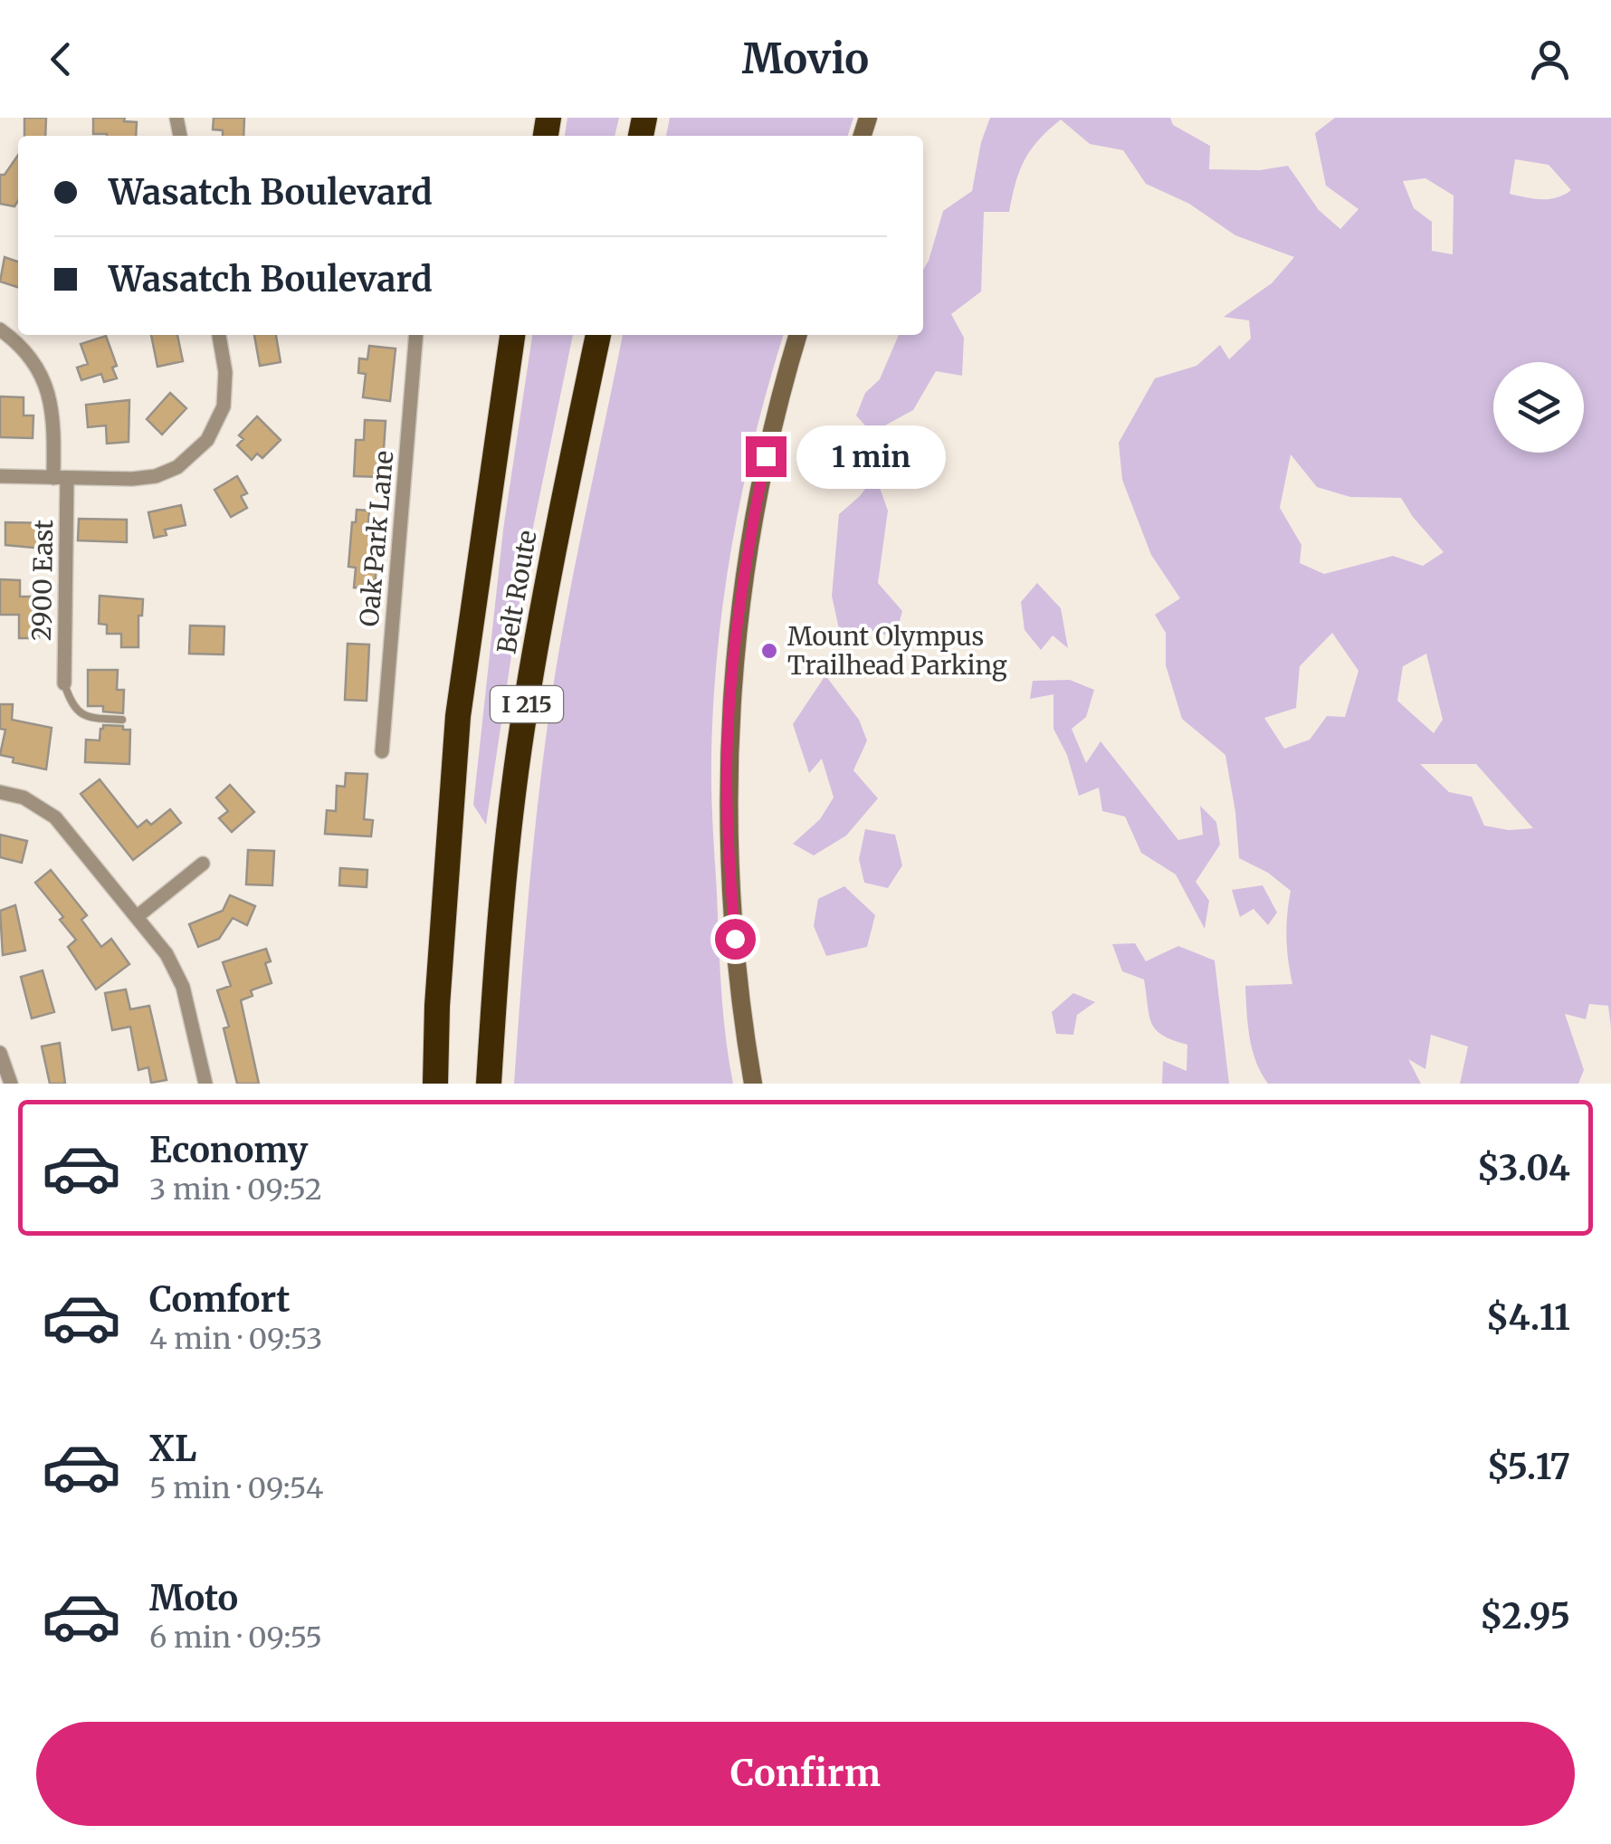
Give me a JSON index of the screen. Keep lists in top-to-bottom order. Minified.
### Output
{"streets":{"highway":["Belt Route","I 215"],"street":["Oak Park Lane","2900 East"]},"places":["Mount Olympus Trailhead Parking"],"page":{"header":"Movio","banner":["Wasatch Boulevard","Wasatch Boulevard"],"bubble":"1 min","list":[{"name":"Economy","note":"3 min · 09:52","value":"$3.04"},{"name":"Comfort","note":"4 min · 09:53","value":"$4.11"},{"name":"XL","note":"5 min · 09:54","value":"$5.17"},{"name":"Moto","note":"6 min · 09:55","value":"$2.95"}],"buttons":"Confirm"}}
